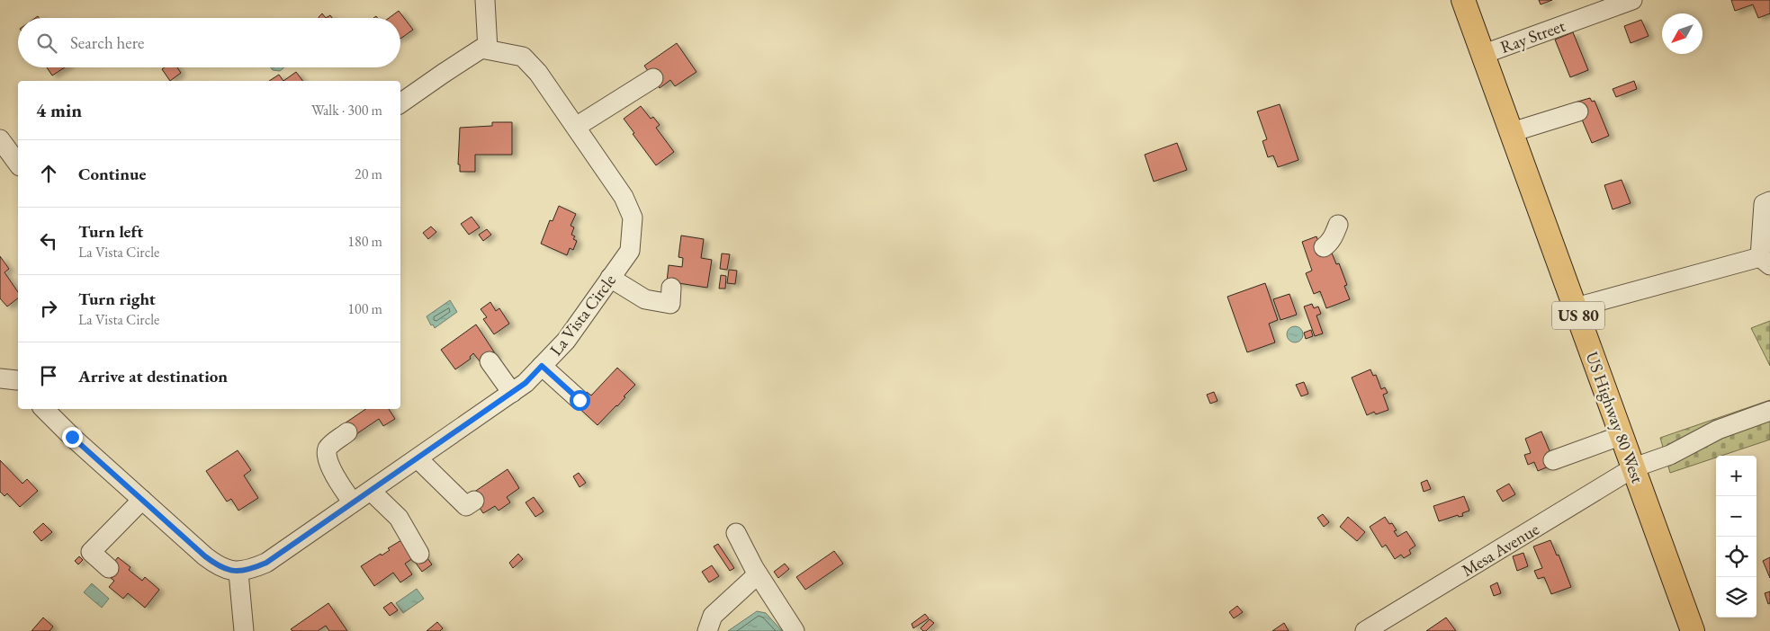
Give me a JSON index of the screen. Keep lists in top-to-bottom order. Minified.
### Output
{"streets":{"main road":["US 80","US Highway 80 West"],"street":["Ray Street","La Vista Circle","Mesa Avenue"]},"crossings":[["Ray Street","US Highway 80 West"],["US Highway 80 West","Mesa Avenue"]],"north":"bottom left","page":{"search":"Search here","heading":["4 min","Walk · 300 m"],"list":[["Continue","20 m"],["Turn left","La Vista Circle","180 m"],["Turn right","La Vista Circle","100 m"],"Arrive at destination"],"map_buttons":["+","−"]}}
